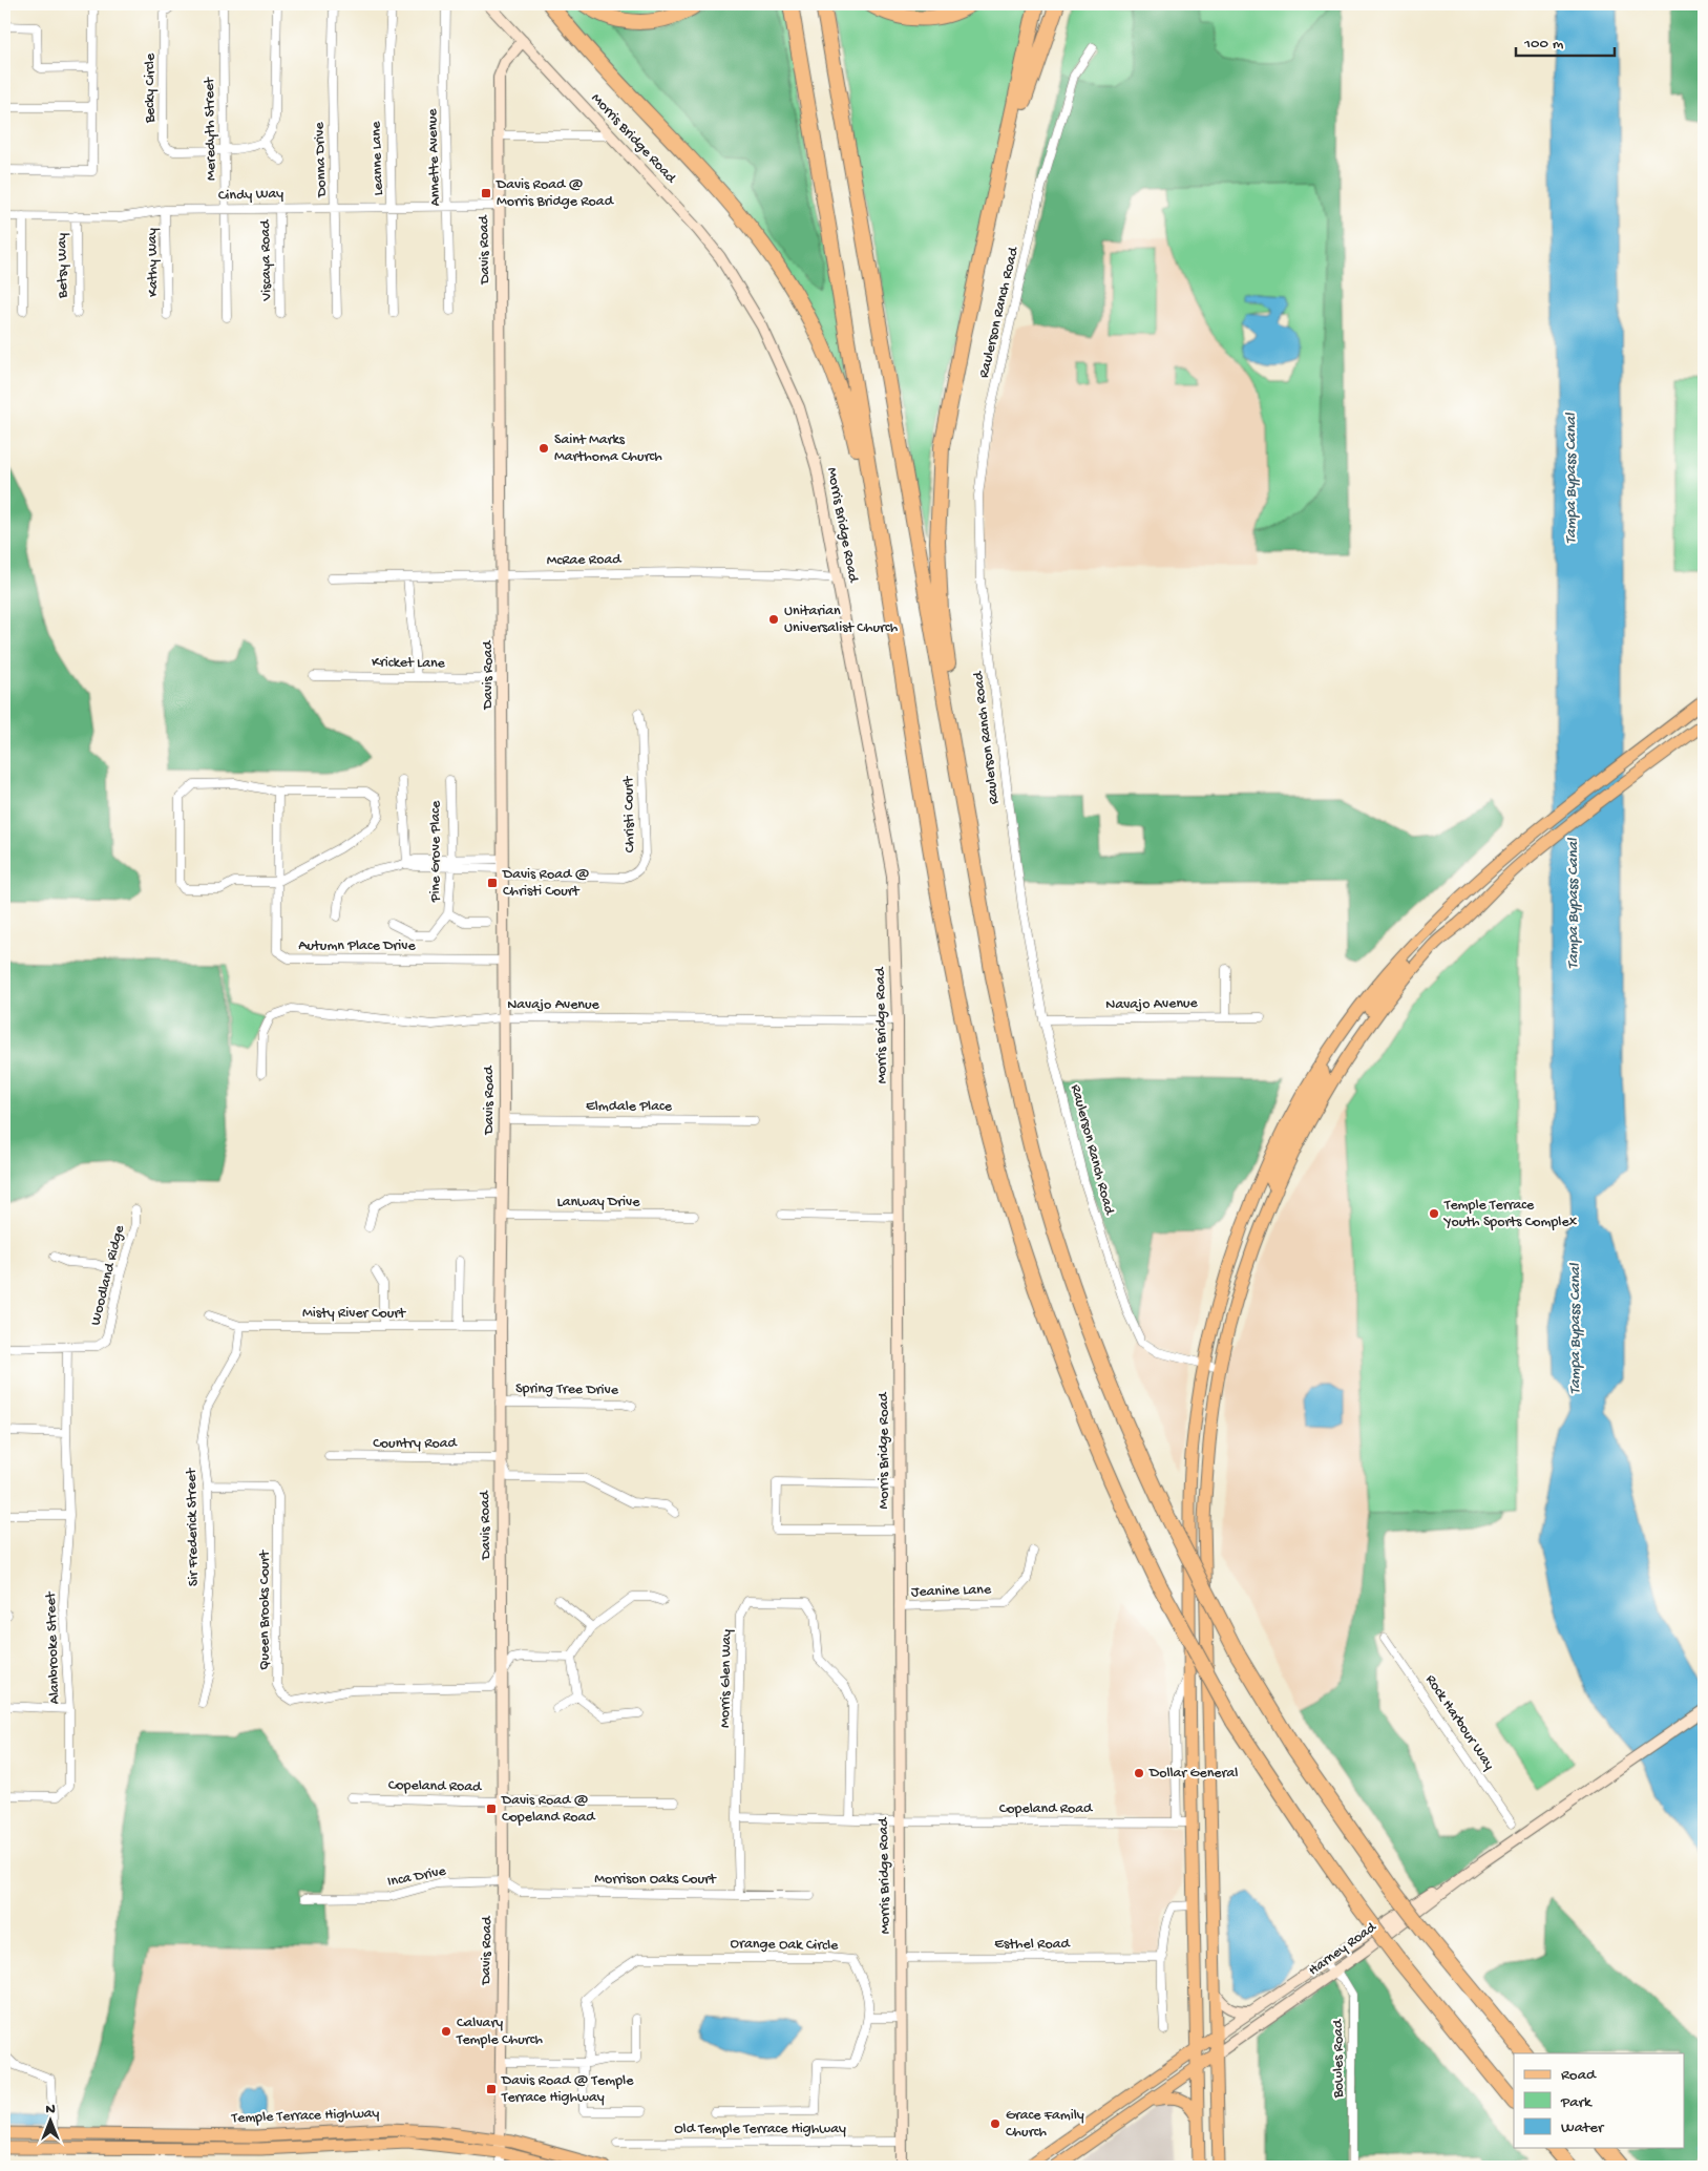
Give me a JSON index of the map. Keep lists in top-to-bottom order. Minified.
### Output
{"streets":{"main road":["Temple Terrace Highway"],"street":["Becky Circle","Meredyth Street","Morris Bridge Road","Annette Avenue","Leanne Lane","Donna Drive","Cindy Way","Davis Road","Viscaya Road","Kathy Way","Betsy Way","Raulerson Ranch Road","McRae Road","Kricket Lane","Christi Court","Pine Grove Place","Autumn Place Drive","Navajo Avenue","Elmdale Place","Lanway Drive","Woodland Ridge","Misty River Court","Spring Tree Drive","Country Road","Sir Frederick Street","Jeanine Lane","Queen Brooks Court","Alanbrooke Street","Morris Glen Way","Rock Harbour Way","Copeland Road","Inca Drive","Morrison Oaks Court","Esthel Road","Orange Oak Circle","Harney Road","Bowles Road","Old Temple Terrace Highway"]},"crossings":[["Becky Circle","Meredyth Street"],["Meredyth Street","Cindy Way"],["Morris Bridge Road","Davis Road"],["Morris Bridge Road","McRae Road"],["Morris Bridge Road","Navajo Avenue"],["Morris Bridge Road","Jeanine Lane"],["Morris Bridge Road","Copeland Road"],["Morris Bridge Road","Esthel Road"],["Morris Bridge Road","Old Temple Terrace Highway"],["Annette Avenue","Cindy Way"],["Leanne Lane","Cindy Way"],["Donna Drive","Cindy Way"],["Cindy Way","Davis Road"],["Cindy Way","Viscaya Road"],["Cindy Way","Kathy Way"],["Cindy Way","Betsy Way"],["Davis Road","McRae Road"],["Davis Road","Kricket Lane"],["Davis Road","Christi Court"],["Davis Road","Autumn Place Drive"],["Davis Road","Navajo Avenue"],["Davis Road","Elmdale Place"],["Davis Road","Lanway Drive"],["Davis Road","Misty River Court"],["Davis Road","Spring Tree Drive"],["Davis Road","Country Road"],["Davis Road","Queen Brooks Court"],["Davis Road","Copeland Road"],["Davis Road","Inca Drive"],["Davis Road","Morrison Oaks Court"],["Davis Road","Temple Terrace Highway"],["Raulerson Ranch Road","Navajo Avenue"],["Christi Court","Pine Grove Place"],["Woodland Ridge","Alanbrooke Street"],["Misty River Court","Sir Frederick Street"],["Sir Frederick Street","Queen Brooks Court"],["Morris Glen Way","Copeland Road"],["Morris Glen Way","Morrison Oaks Court"],["Inca Drive","Morrison Oaks Court"],["Harney Road","Bowles Road"]],"water":["Tampa Bypass Canal"],"places":{"transit":["Davis Road @ Morris Bridge Road","Davis Road @ Christi Court","Davis Road @ Copeland Road","Davis Road @ Temple Terrace Highway"],"other":["Saint Marks Marthoma Church","Unitarian Universalist Church","Temple Terrace Youth Sports Complex","Dollar General","Calvary Temple Church","Grace Family Church"]},"legend":["Road","Park","Water"],"scale_bar":"100 m","north":"top"}
